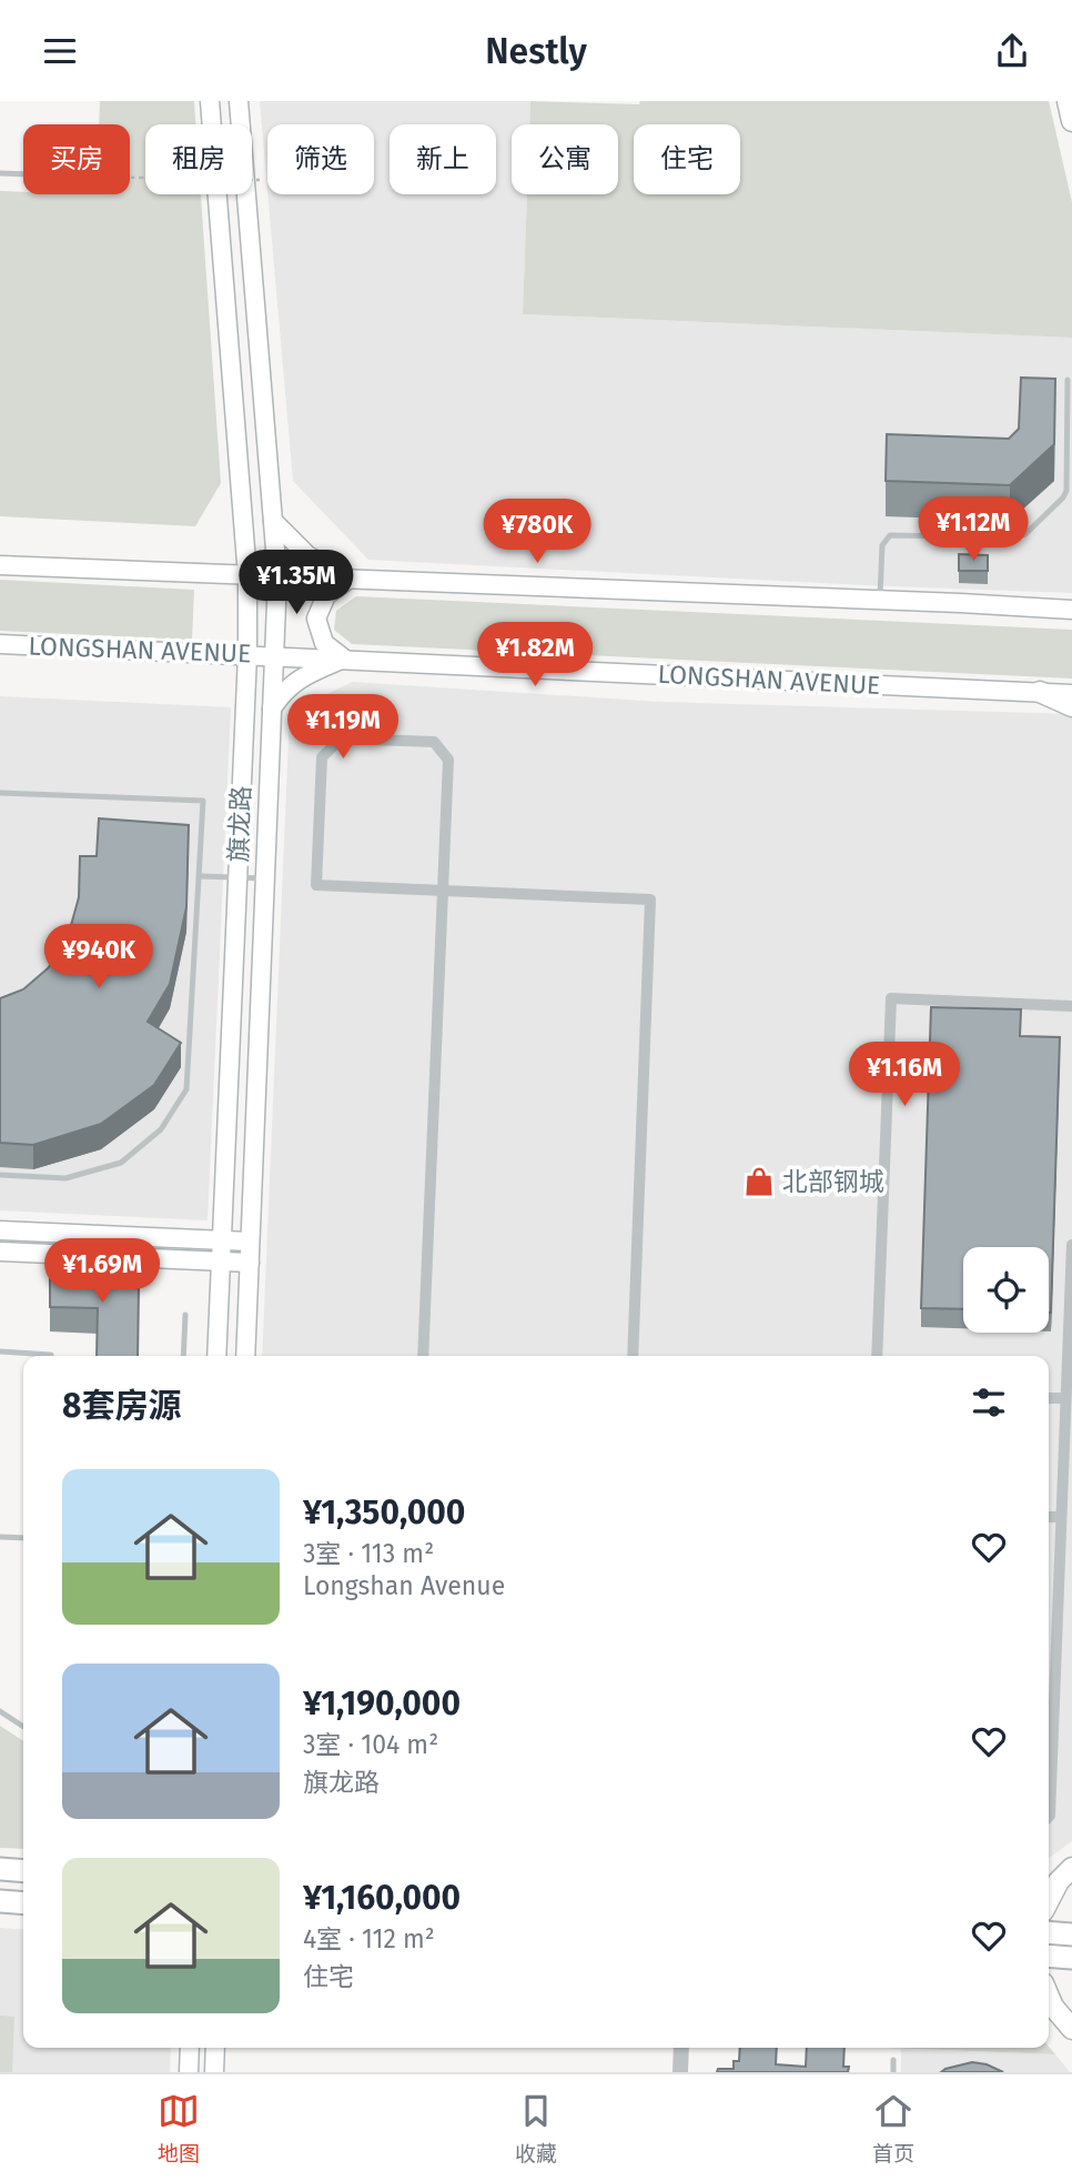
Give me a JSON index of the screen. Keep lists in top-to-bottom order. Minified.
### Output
{"streets":{"main road":["LONGSHAN AVENUE","旗龙路"]},"crossings":[["LONGSHAN AVENUE","旗龙路"]],"places":{"shop":["北部钢城"]},"page":{"header":"Nestly","chip":["买房","租房","筛选","新上","公寓","住宅"],"price":["¥1.12M","¥780K","¥1.35M","¥1.82M","¥1.19M","¥940K","¥1.16M","¥1.69M"],"heading":"8套房源","list":[{"name":"¥1,350,000","note":"3室 · 113 m² · Longshan Avenue"},{"name":"¥1,190,000","note":"3室 · 104 m² · 旗龙路"},{"name":"¥1,160,000","note":"4室 · 112 m² · 住宅"}],"tabs":["地图","收藏","首页"]}}
